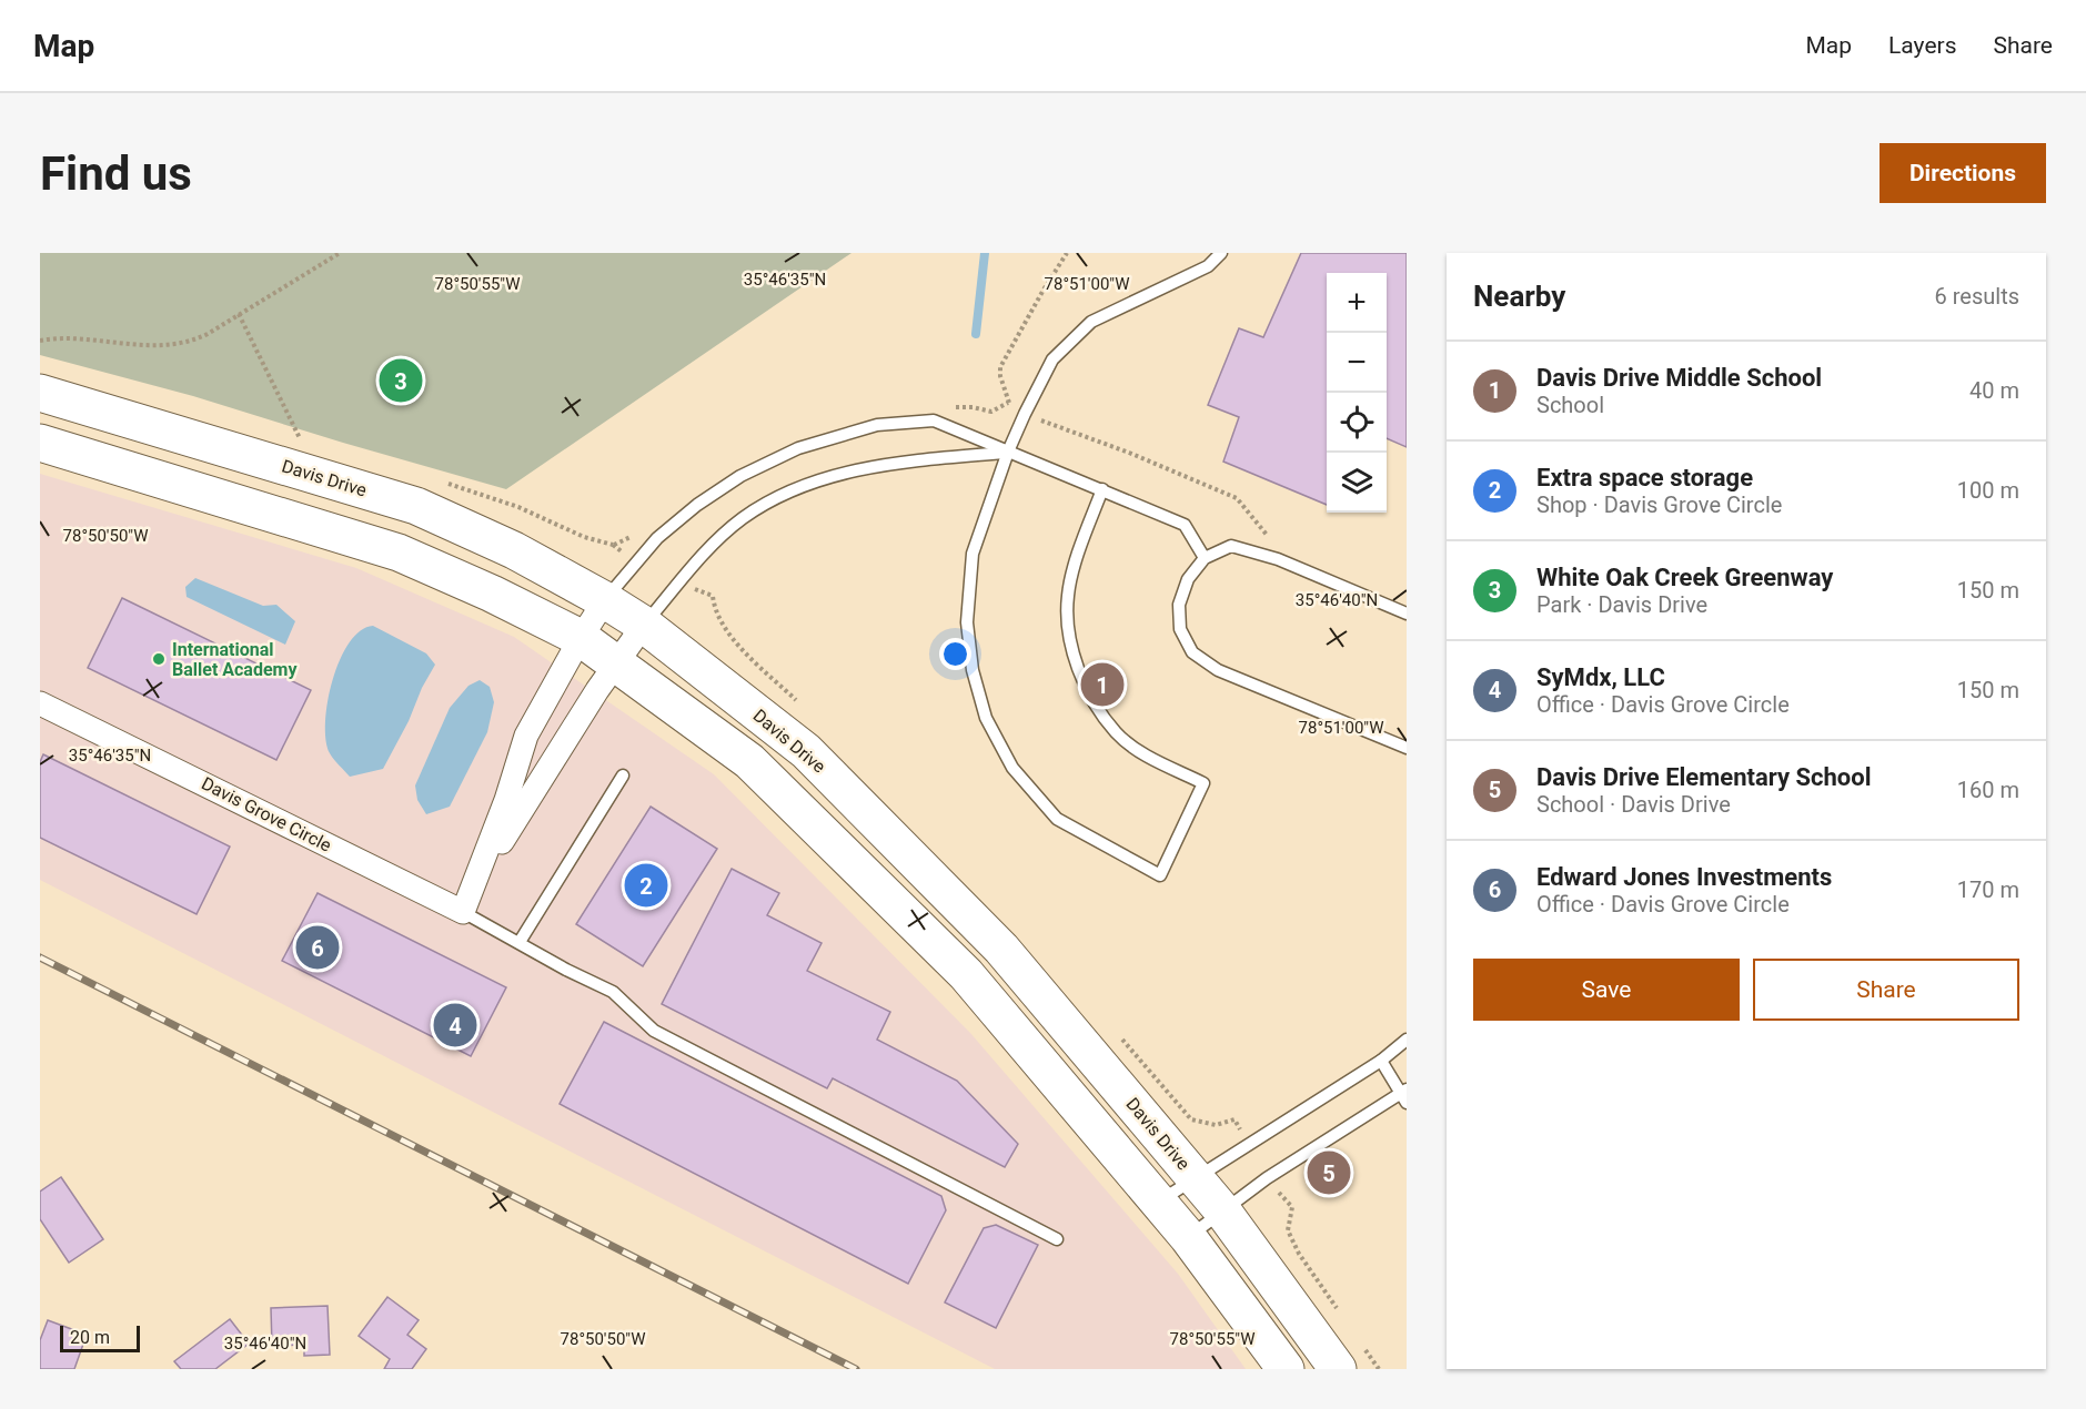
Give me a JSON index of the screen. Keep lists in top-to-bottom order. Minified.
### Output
{"streets":{"main road":["Davis Drive"],"street":["Davis Grove Circle"]},"places":["International Ballet Academy"],"scale_bar":"20 m","page":{"header":"Map","nav":["Map","Layers","Share"],"buttons":["Directions",["Save","Share"]],"title":"Find us","heading":["Nearby","6 results"],"map_buttons":["+","−"],"list":[{"mark":"1","name":"Davis Drive Middle School","note":"School","value":"40 m"},{"mark":"2","name":"Extra space storage","note":"Shop · Davis Grove Circle","value":"100 m"},{"mark":"3","name":"White Oak Creek Greenway","note":"Park · Davis Drive","value":"150 m"},{"mark":"4","name":"SyMdx, LLC","note":"Office · Davis Grove Circle","value":"150 m"},{"mark":"5","name":"Davis Drive Elementary School","note":"School · Davis Drive","value":"160 m"},{"mark":"6","name":"Edward Jones Investments","note":"Office · Davis Grove Circle","value":"170 m"}],"pins":["3","1","2","6","4","5"],"scale":"20 m"},"coordinates":["35°46'35\"N","78°50'55\"W","78°51'00\"W","78°50'50\"W","35°46'40\"N"]}
